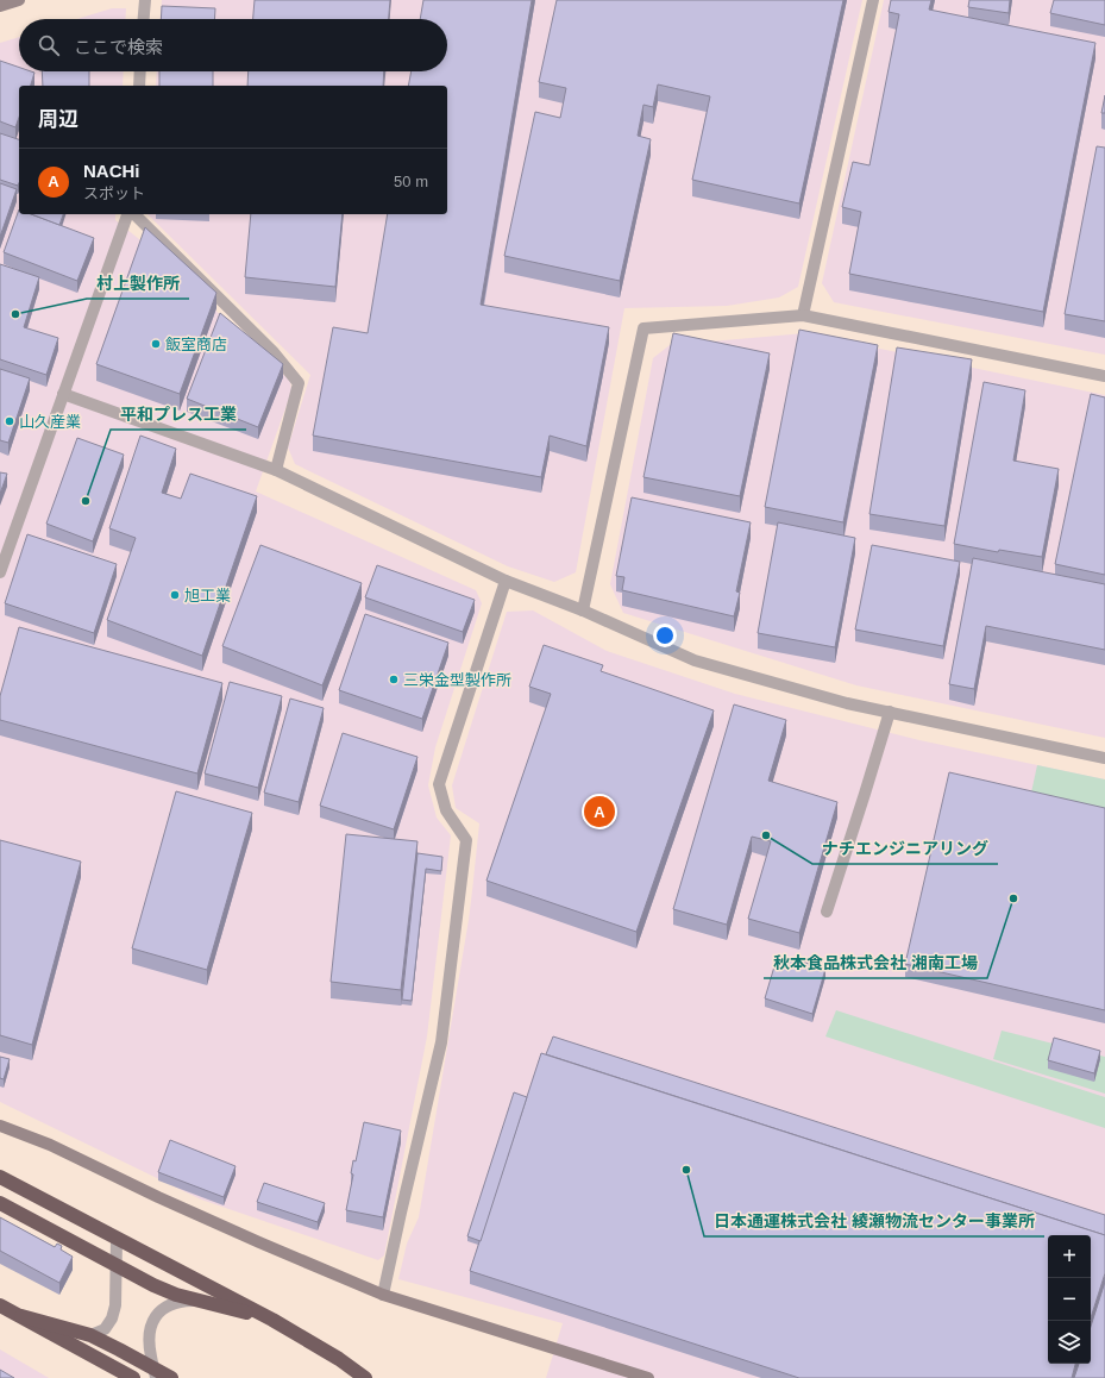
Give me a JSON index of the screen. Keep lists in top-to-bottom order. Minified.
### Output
{"places":["村上製作所","飯室商店","山久産業","平和プレス工業","旭工業","三栄金型製作所","ナチエンジニアリング","秋本食品株式会社 湘南工場","日本通運株式会社 綾瀬物流センター事業所"],"page":{"search":"ここで検索","heading":"周辺","list":[{"mark":"A","name":"NACHi","note":"スポット","value":"50 m"}],"pins":"A","map_buttons":["+","−"]}}
